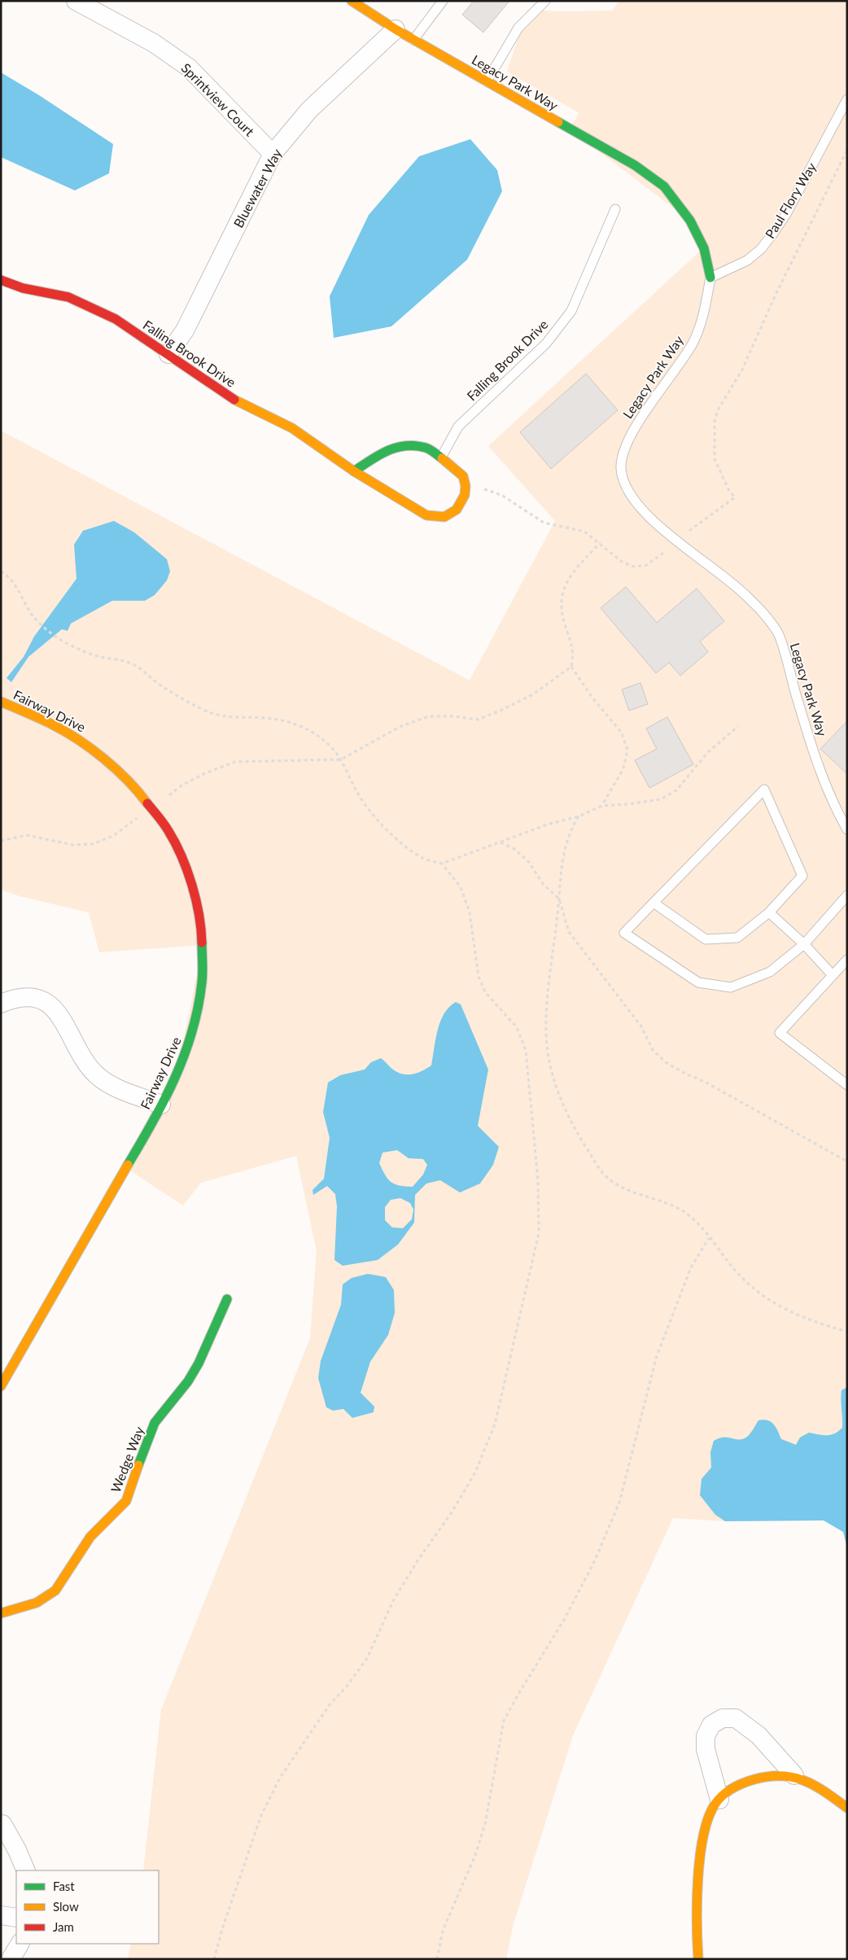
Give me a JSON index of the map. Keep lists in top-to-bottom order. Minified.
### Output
{"streets":{"street":["Legacy Park Way","Sprintview Court","Bluewater Way","Falling Brook Drive","Fairway Drive","Wedge Way"],"lane":["Paul Flory Way"]},"crossings":[["Legacy Park Way","Bluewater Way"],["Legacy Park Way","Paul Flory Way"],["Sprintview Court","Bluewater Way"],["Bluewater Way","Falling Brook Drive"]],"legend":["Fast","Slow","Jam"]}
